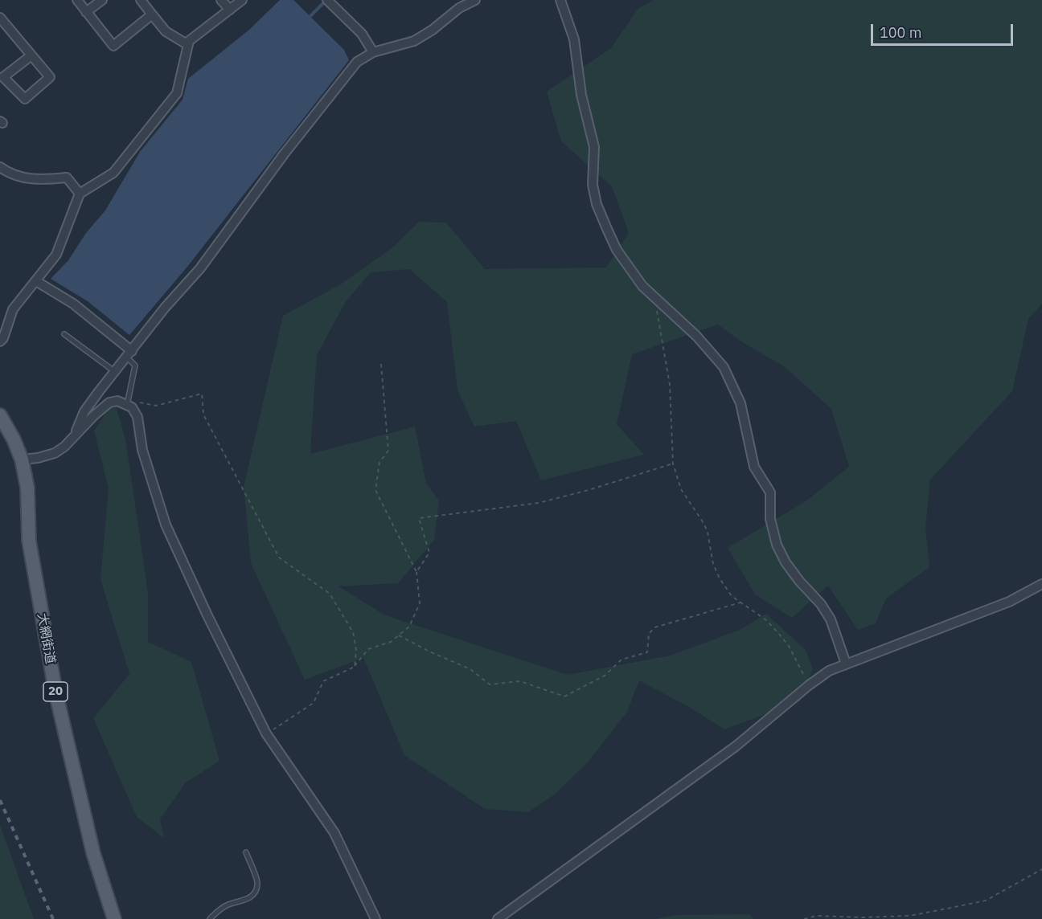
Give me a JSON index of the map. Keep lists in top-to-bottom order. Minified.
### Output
{"streets":{"main road":["大網街道","20"]},"scale_bar":"100 m"}
